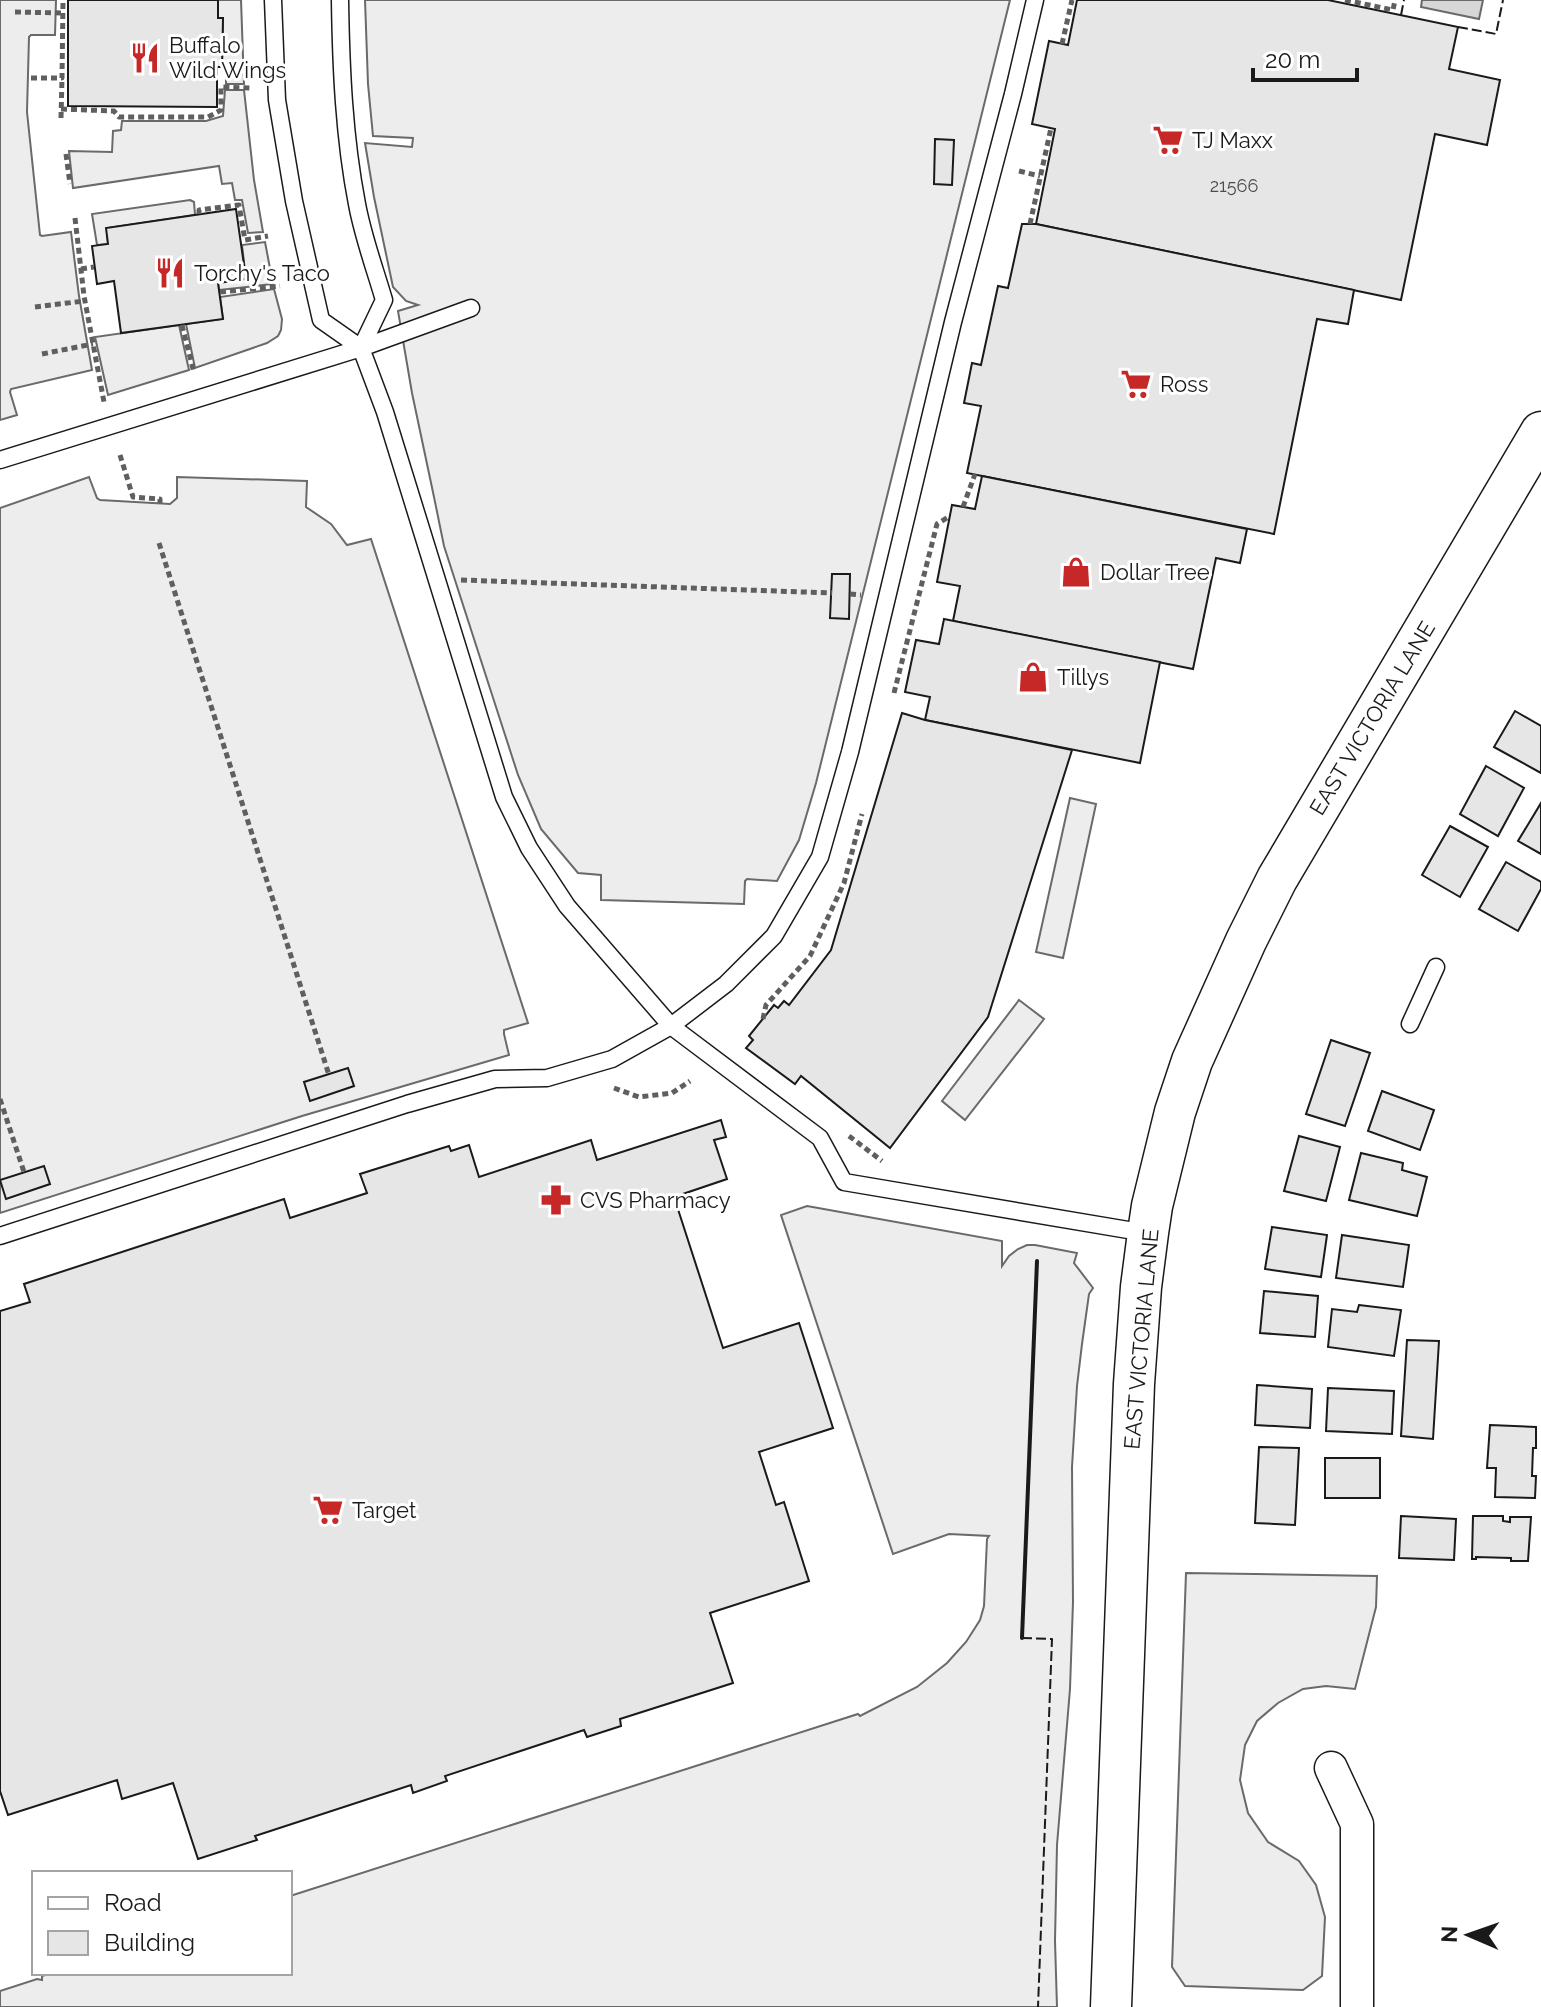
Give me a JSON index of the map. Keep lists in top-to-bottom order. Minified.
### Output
{"streets":{"street":["EAST VICTORIA LANE"]},"places":{"restaurant":["Buffalo Wild Wings","Torchy's Taco"],"supermarket":["TJ Maxx","Ross","Target"],"shop":["Dollar Tree","Tillys"],"pharmacy":["CVS Pharmacy"]},"house_numbers":["21566"],"legend":["Road","Building"],"scale_bar":"20 m","north":"left"}
